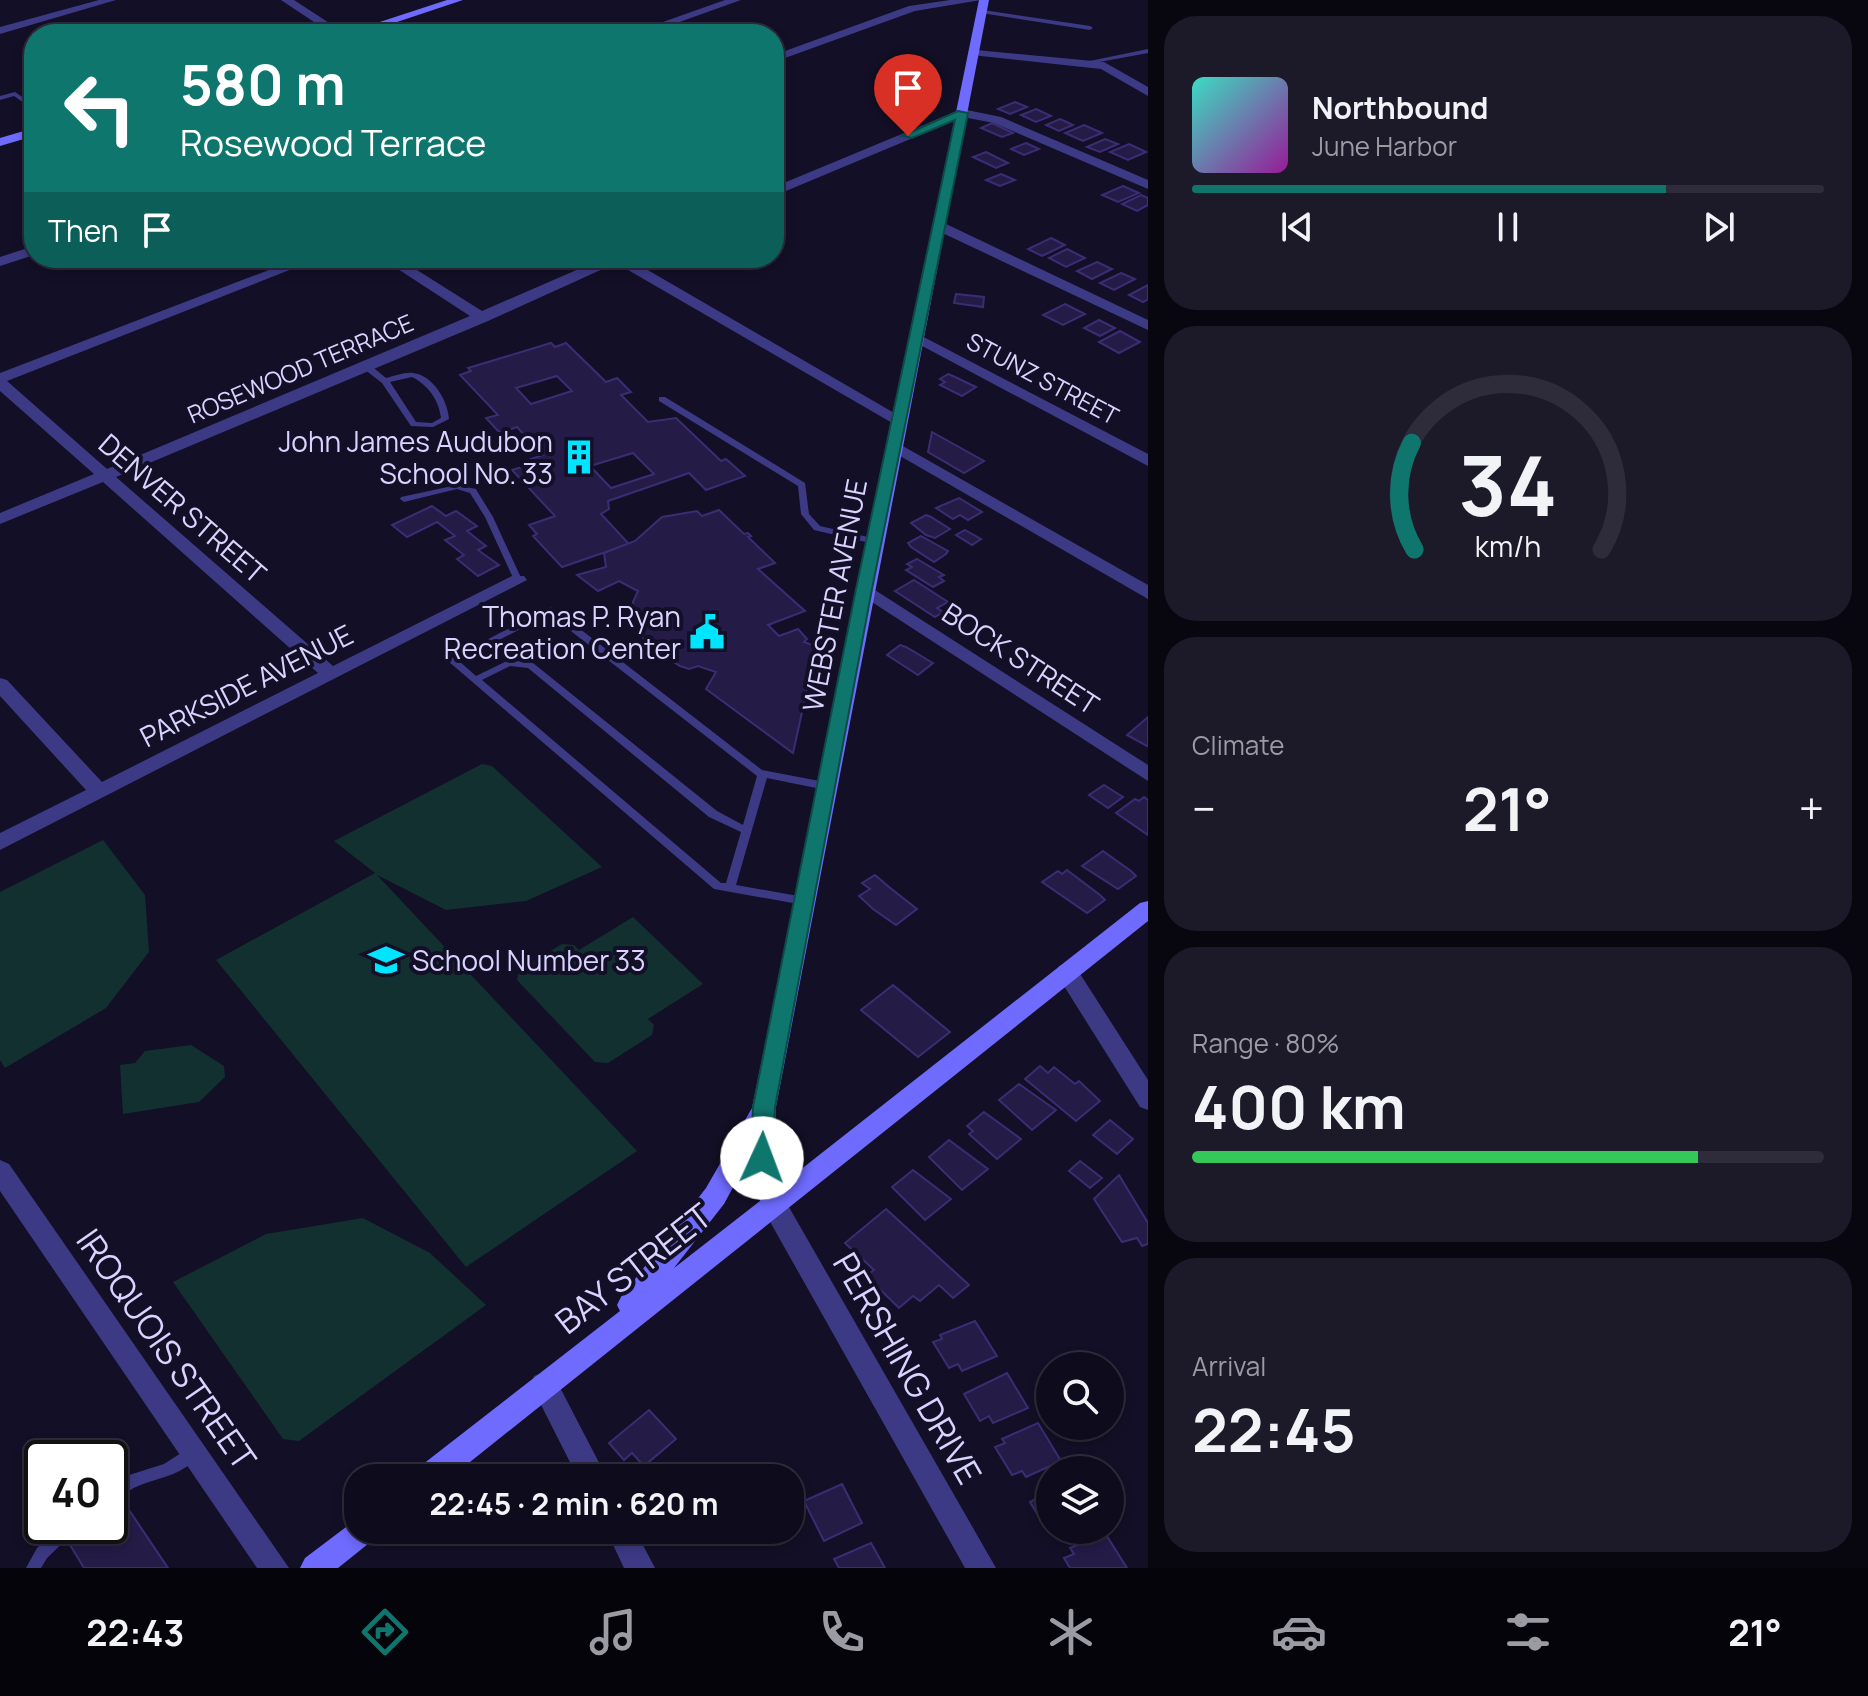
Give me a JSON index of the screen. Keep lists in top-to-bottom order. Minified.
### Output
{"streets":{"street":["ROSEWOOD TERRACE","STUNZ STREET","DENVER STREET","WEBSTER AVENUE","BOCK STREET","PARKSIDE AVENUE","BAY STREET","IROQUOIS STREET","PERSHING DRIVE"]},"crossings":[["ROSEWOOD TERRACE","DENVER STREET"],["STUNZ STREET","WEBSTER AVENUE"],["DENVER STREET","PARKSIDE AVENUE"],["WEBSTER AVENUE","BOCK STREET"],["WEBSTER AVENUE","BAY STREET"],["WEBSTER AVENUE","PERSHING DRIVE"],["BAY STREET","PERSHING DRIVE"]],"places":{"building":["John James Audubon School No. 33"],"public building":["Thomas P. Ryan Recreation Center"],"school or university":["School Number 33"]},"page":{"turn":["580 m","Rosewood Terrace"],"song":["Northbound","June Harbor"],"then":"Then","tile":["Climate",["Range · 80%","400 km"],["Arrival","22:45"]],"heat":["−","21°","+"],"limit":"40","trip":"22:45 · 2 min · 620 m","tabs":["22:43","21°"],"gauge":["34","km/h"]}}
